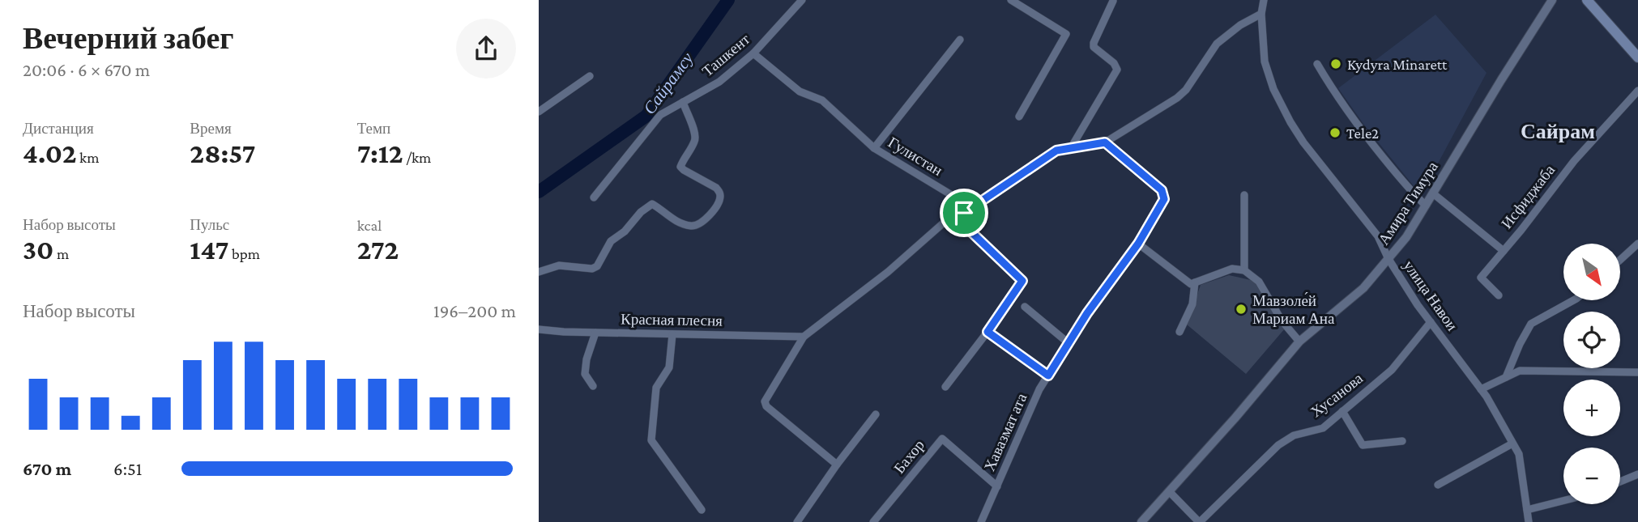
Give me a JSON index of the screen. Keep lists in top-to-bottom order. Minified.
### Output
{"streets":{"street":["Ташкент","Гулистан","Исфиджаба","Амира Тимура","улица Навои","Красная плесня","Хусанова","Хавазмат ата","Бахор"]},"crossings":[["Ташкент","Гулистан"],["Амира Тимура","улица Навои"],["Амира Тимура","Хусанова"],["улица Навои","Хусанова"],["Хавазмат ата","Бахор"]],"districts":["Сайрам"],"water":["Сайрамсу"],"places":["Kydyra Minarett","Tele2","Мавзоле́й Мариам Ана"],"north":"bottom right","page":{"heading":["Вечерний забег","20:06 · 6 × 670 m"],"stats":[["Дистанция","4.02 km"],["Время","28:57"],["Темп","7:12 /km"],["Набор высоты","30 m"],["Пульс","147 bpm"],["kcal","272"]],"map_buttons":["+","−"],"chart":["Набор высоты","196–200 m"],"list":[{"name":"670 m","note":"6:51"}]}}
